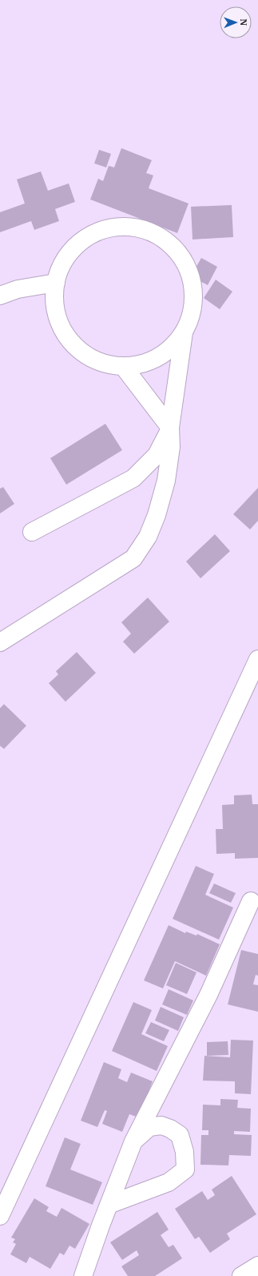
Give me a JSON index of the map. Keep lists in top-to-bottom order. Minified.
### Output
{"north":"right"}
